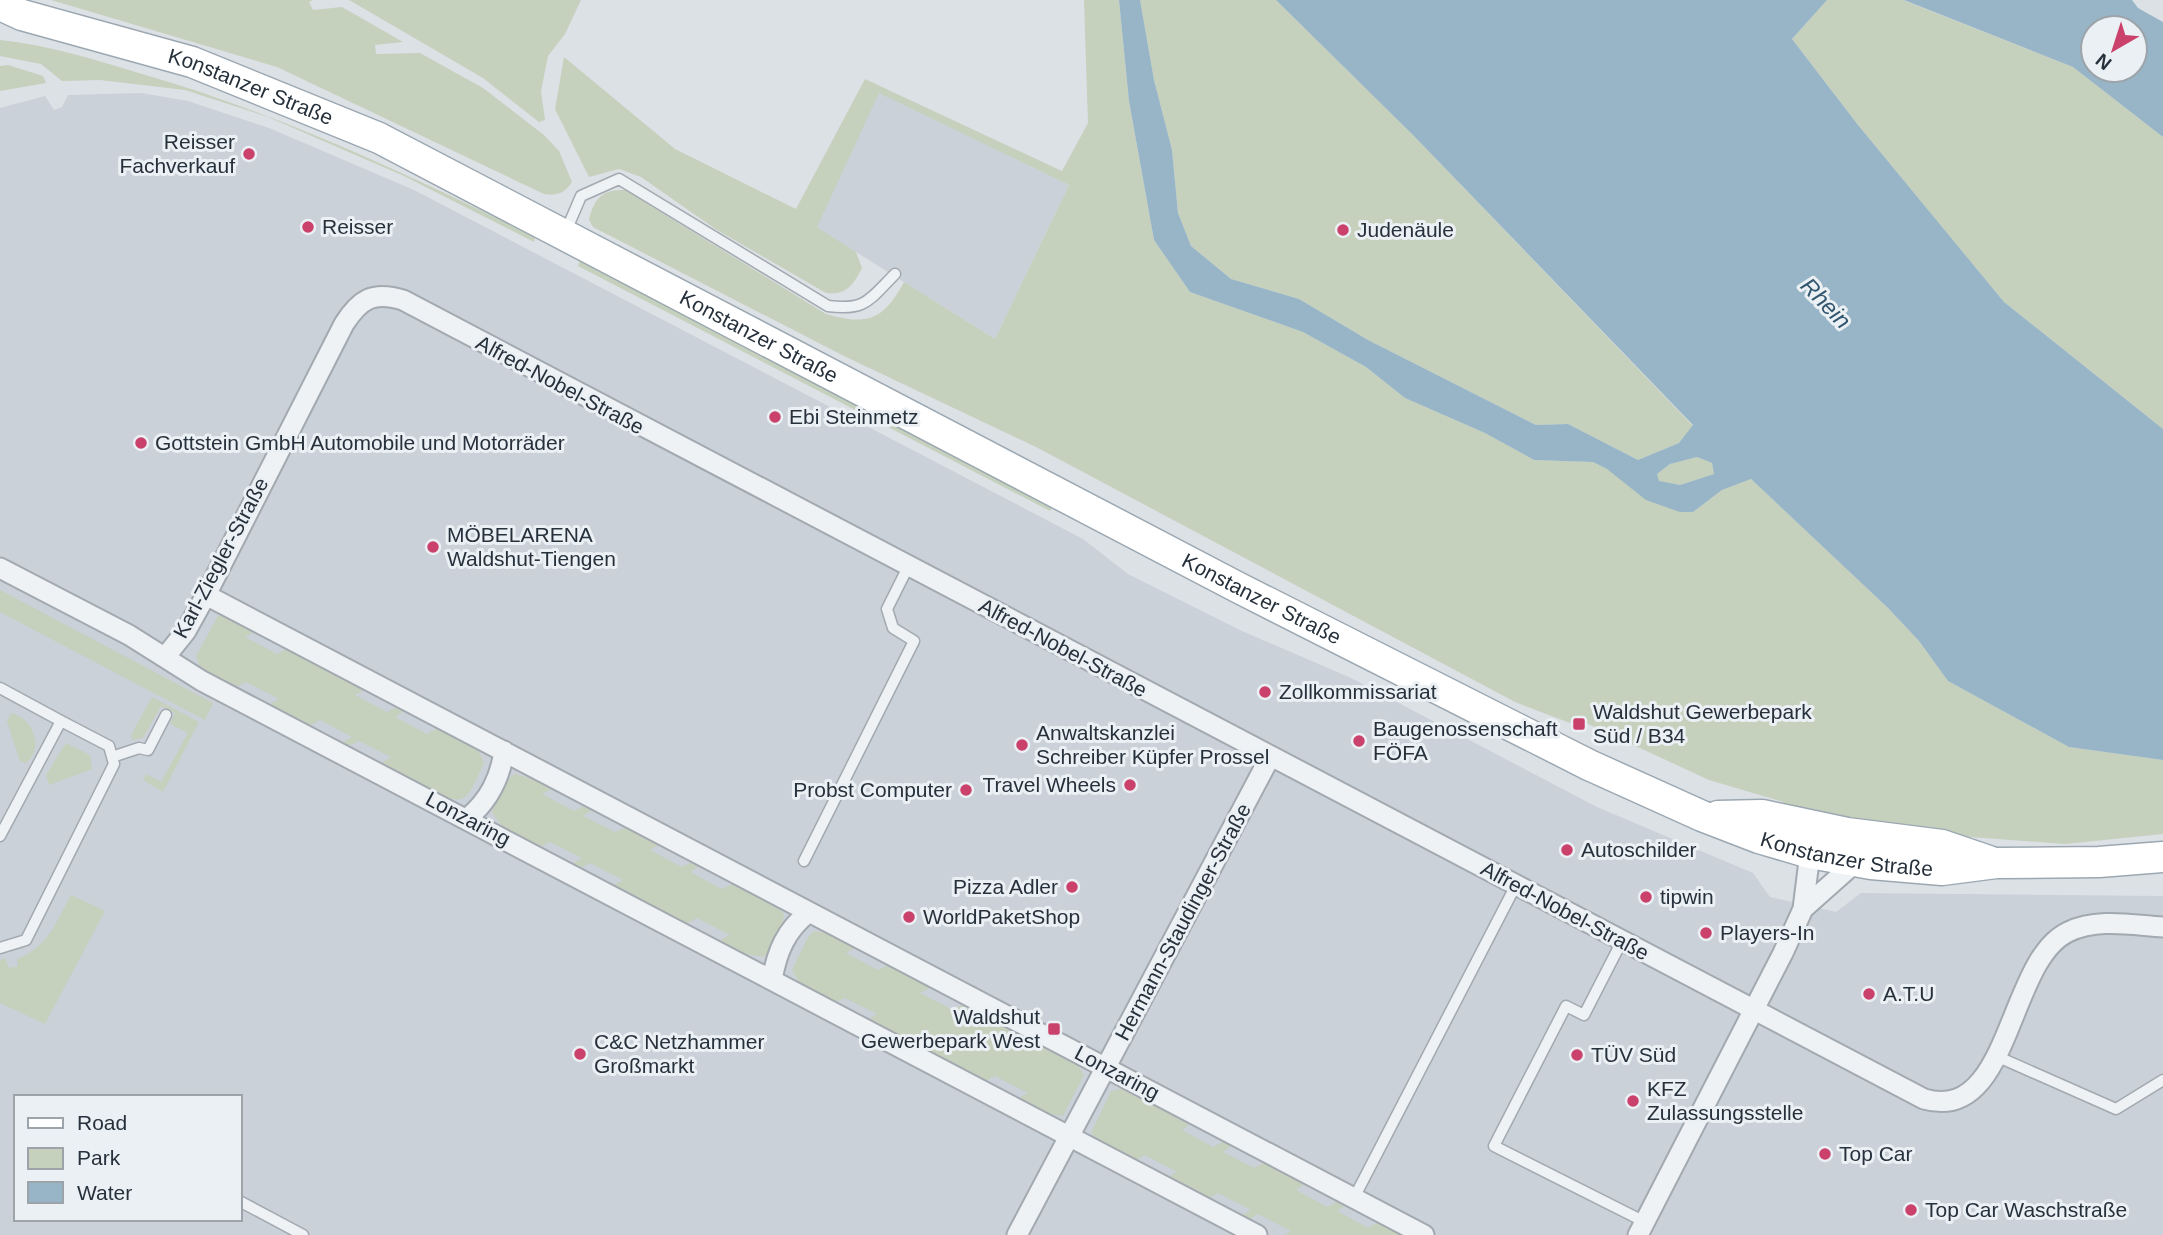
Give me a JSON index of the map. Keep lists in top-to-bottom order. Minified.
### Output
{"streets":{"main road":["Konstanzer Straße"],"street":["Alfred-Nobel-Straße","Karl-Ziegler-Straße","Lonzaring","Hermann-Staudinger-Straße"]},"crossings":[["Alfred-Nobel-Straße","Karl-Ziegler-Straße"],["Alfred-Nobel-Straße","Hermann-Staudinger-Straße"],["Karl-Ziegler-Straße","Lonzaring"],["Lonzaring","Hermann-Staudinger-Straße"]],"water":["Rhein"],"places":{"other":["Reisser Fachverkauf","Reisser","Judenäule","Ebi Steinmetz","Gottstein GmbH Automobile und Motorräder","MÖBELARENA Waldshut-Tiengen","Zollkommissariat","Baugenossenschaft FÖFA","Anwaltskanzlei Schreiber Küpfer Prossel","Travel Wheels","Probst Computer","Autoschilder","Pizza Adler","tipwin","WorldPaketShop","Players-In","A.T.U","C&C Netzhammer Großmarkt","TÜV Süd","KFZ Zulassungsstelle","Top Car","Top Car Waschstraße"],"transit":["Waldshut Gewerbepark Süd / B34","Waldshut Gewerbepark West"]},"legend":["Road","Park","Water"],"north":"bottom left"}
